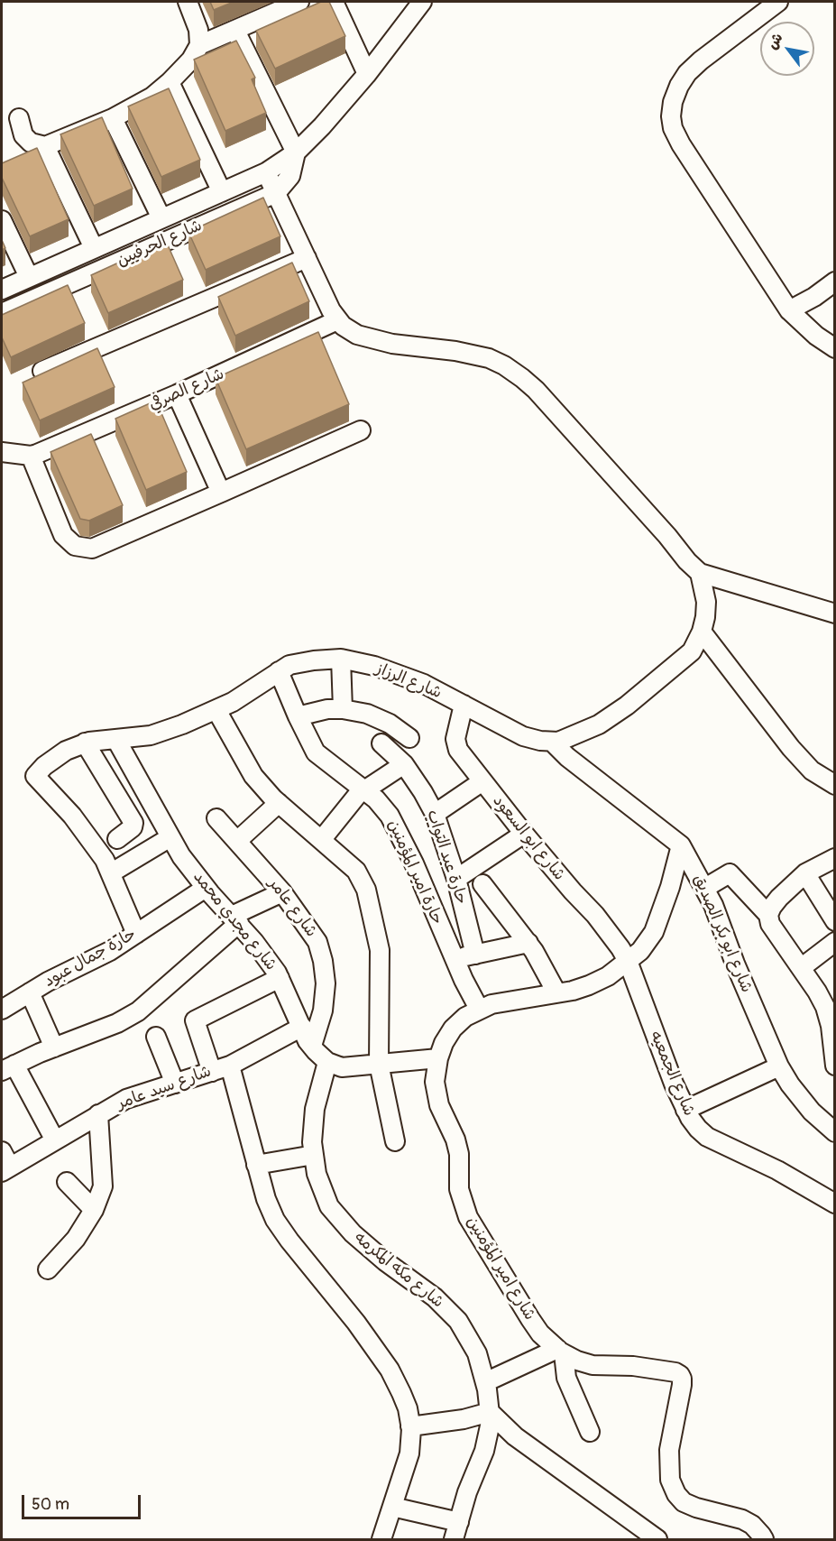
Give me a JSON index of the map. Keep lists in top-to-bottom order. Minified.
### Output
{"streets":{"street":["شارع الحرفيين","شارع الصرفي","شارع الرزاز","شارع ابو السعود","حارة عبد التواب","حارة امير المؤمنين","شارع عامر","شارع مجدي محمد","شارع ابو بكر الصديق","حارة جمال عبود","شارع الجمعيه","شارع سيد عامر","شارع امير المؤمنين","شارع مكه المكرمه"]},"crossings":[["شارع الرزاز","شارع ابو السعود"],["شارع الرزاز","حارة امير المؤمنين"],["شارع الرزاز","شارع مجدي محمد"],["شارع الرزاز","شارع ابو بكر الصديق"],["شارع ابو السعود","شارع الجمعيه"],["شارع ابو السعود","شارع امير المؤمنين"],["حارة امير المؤمنين","شارع امير المؤمنين"],["شارع عامر","شارع مجدي محمد"],["شارع مجدي محمد","حارة جمال عبود"],["شارع مجدي محمد","شارع سيد عامر"],["شارع مجدي محمد","شارع مكه المكرمه"],["شارع ابو بكر الصديق","شارع امير المؤمنين"],["شارع الجمعيه","شارع امير المؤمنين"]],"scale_bar":"50 m","north":"top left"}
